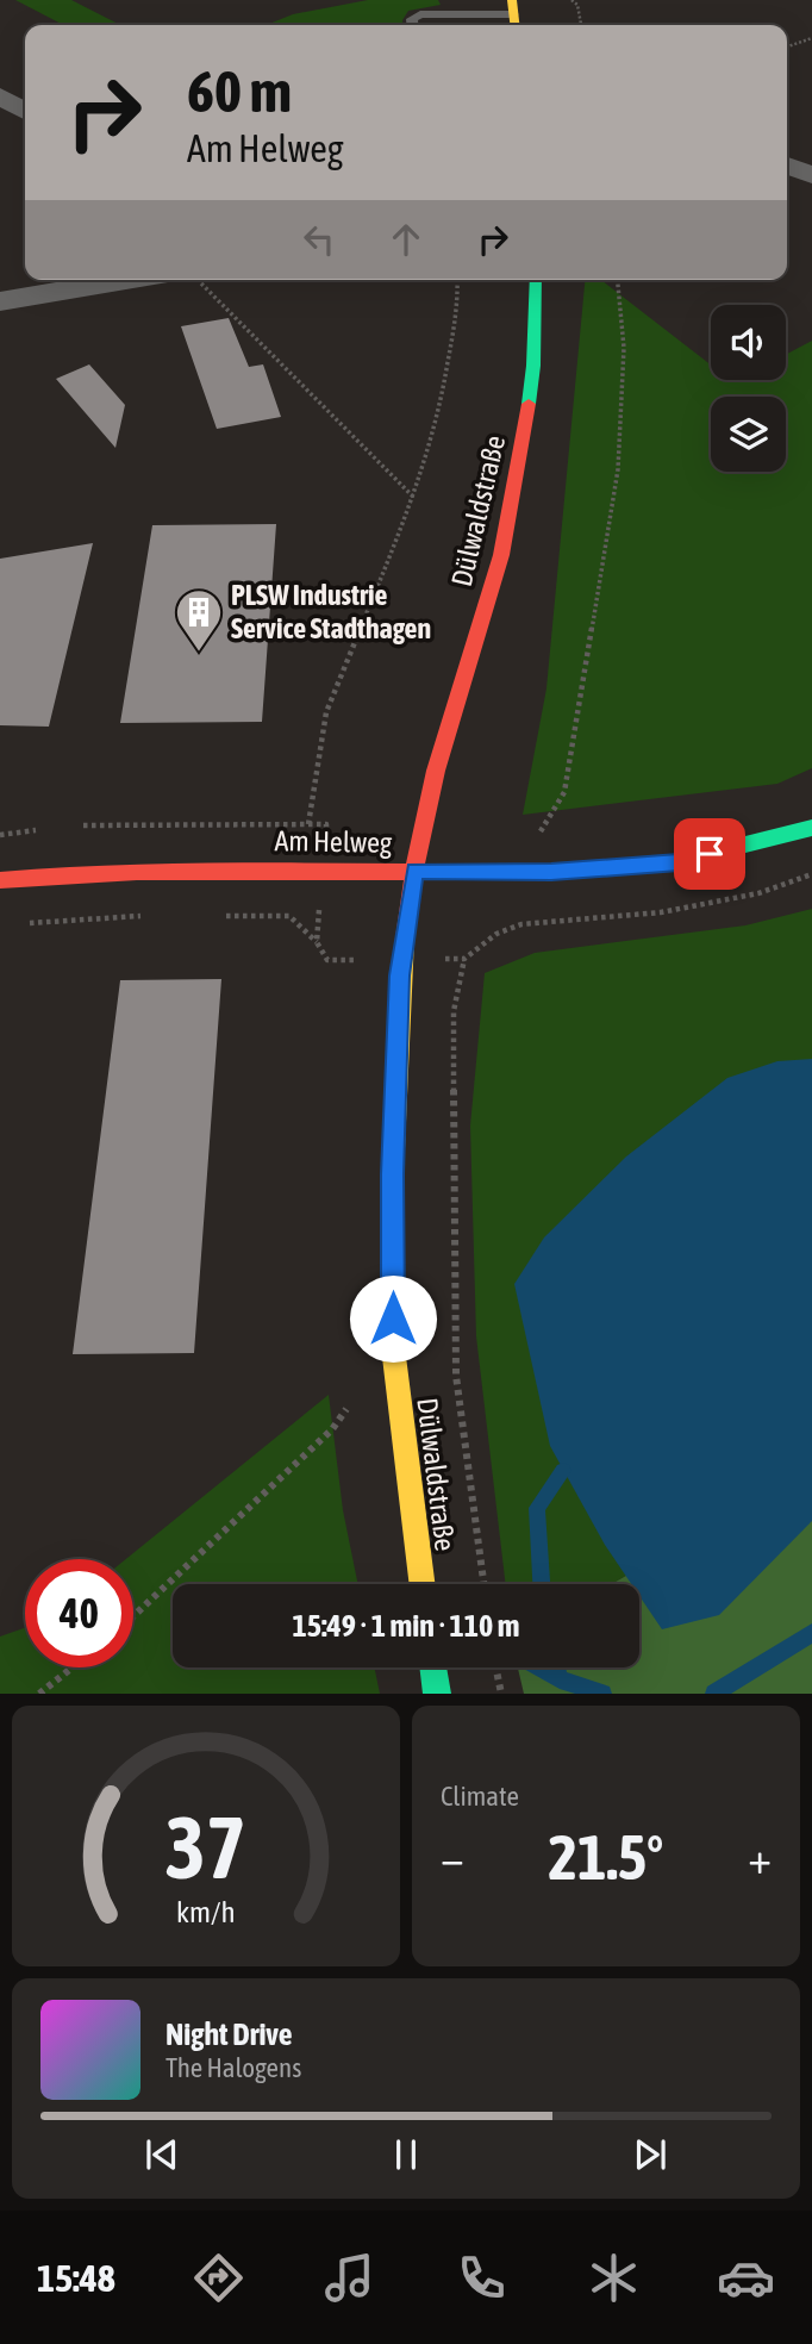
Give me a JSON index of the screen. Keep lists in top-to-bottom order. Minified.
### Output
{"streets":{"street":["Dülwaldstraße","Am Helweg"]},"crossings":[["Dülwaldstraße","Am Helweg"]],"places":{"building":["PLSW Industrie Service Stadthagen"]},"page":{"turn":["60 m","Am Helweg"],"limit":"40","trip":"15:49 · 1 min · 110 m","tile":"Climate","heat":["−","21.5°","+"],"song":["Night Drive","The Halogens"],"tabs":"15:48","gauge":["37","km/h"]}}
